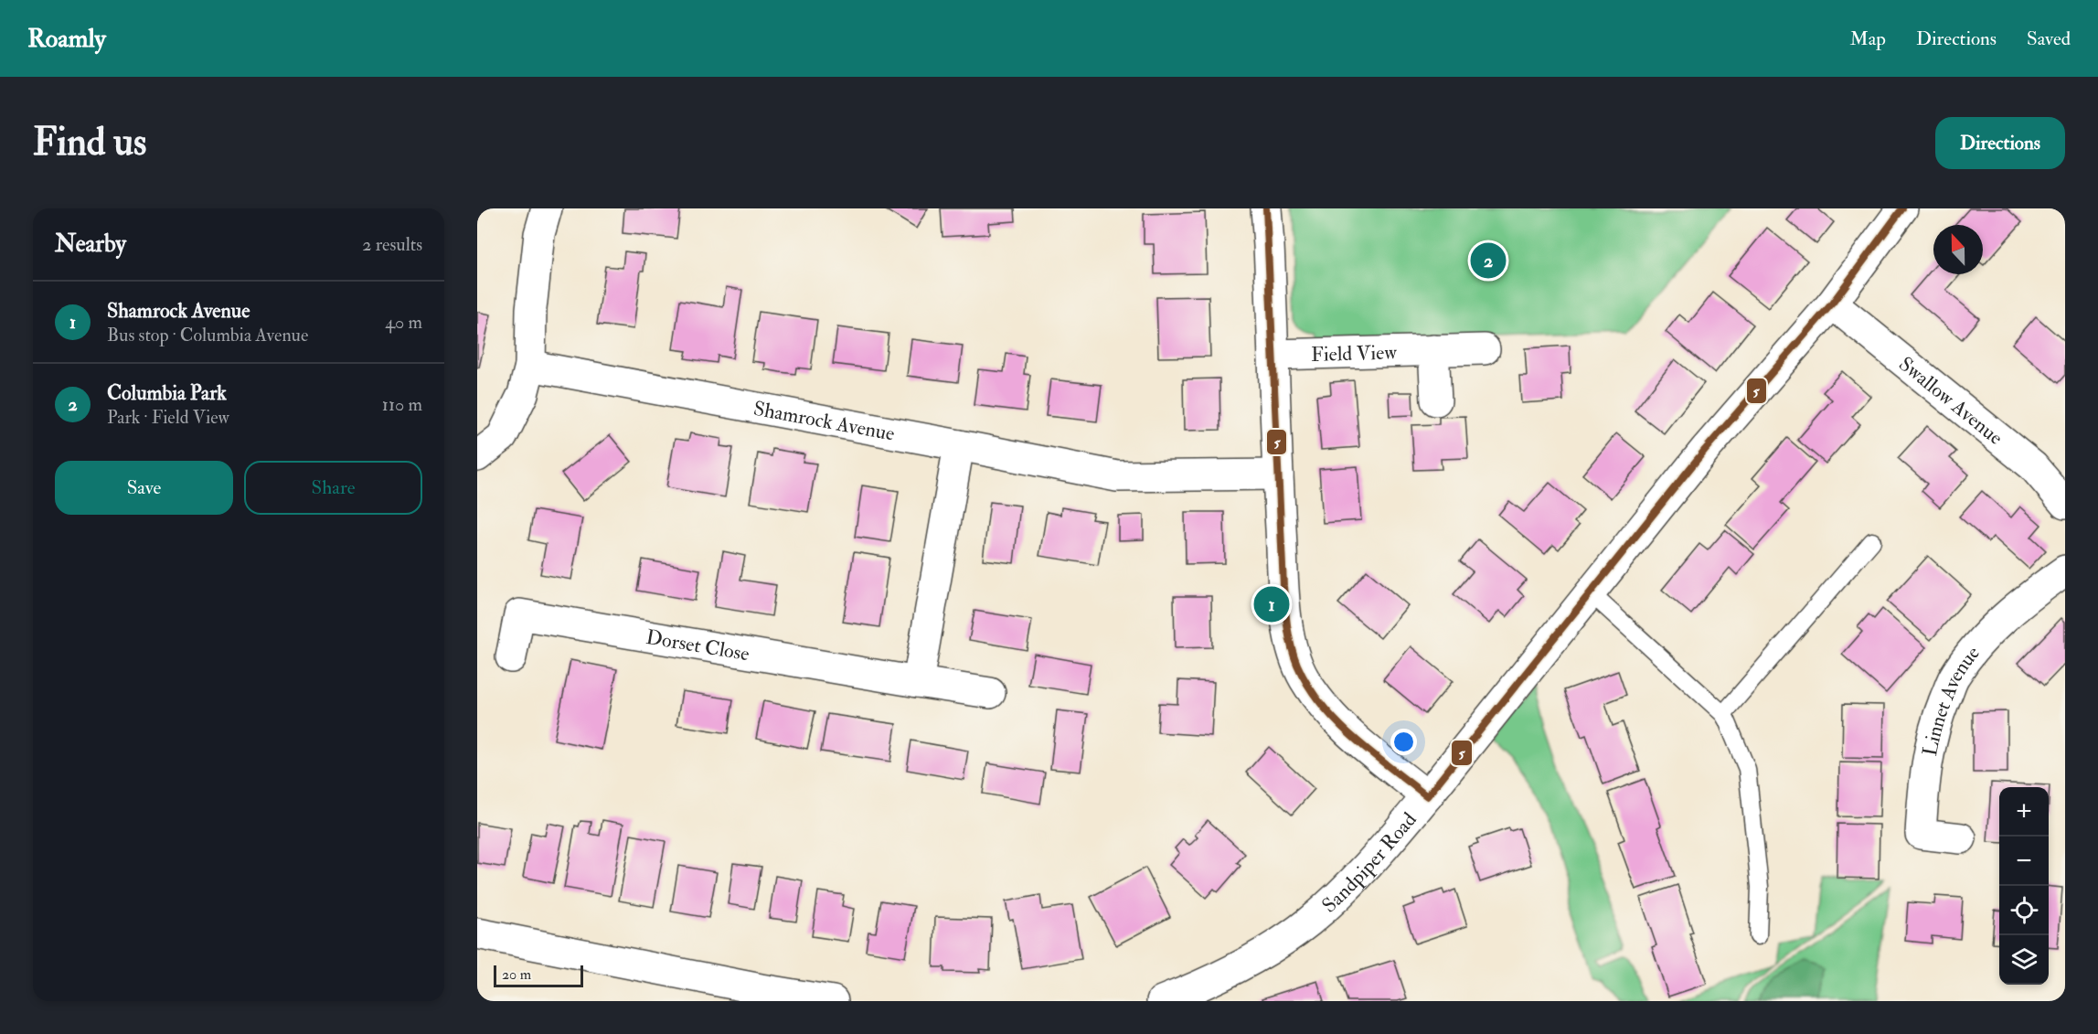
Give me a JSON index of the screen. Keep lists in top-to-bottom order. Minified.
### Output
{"streets":{"street":["Field View","Swallow Avenue","Shamrock Avenue","Dorset Close","Linnet Avenue","Sandpiper Road"]},"crossings":[["Swallow Avenue","Sandpiper Road"]],"lines":["transit line 5"],"scale_bar":"20 m","north":"top","page":{"header":"Roamly","nav":["Map","Directions","Saved"],"buttons":["Directions",["Save","Share"]],"title":"Find us","heading":["Nearby","2 results"],"pins":["2","1"],"list":[{"mark":"1","name":"Shamrock Avenue","note":"Bus stop · Columbia Avenue","value":"40 m"},{"mark":"2","name":"Columbia Park","note":"Park · Field View","value":"110 m"}],"map_buttons":["+","−"],"scale":"20 m"}}
